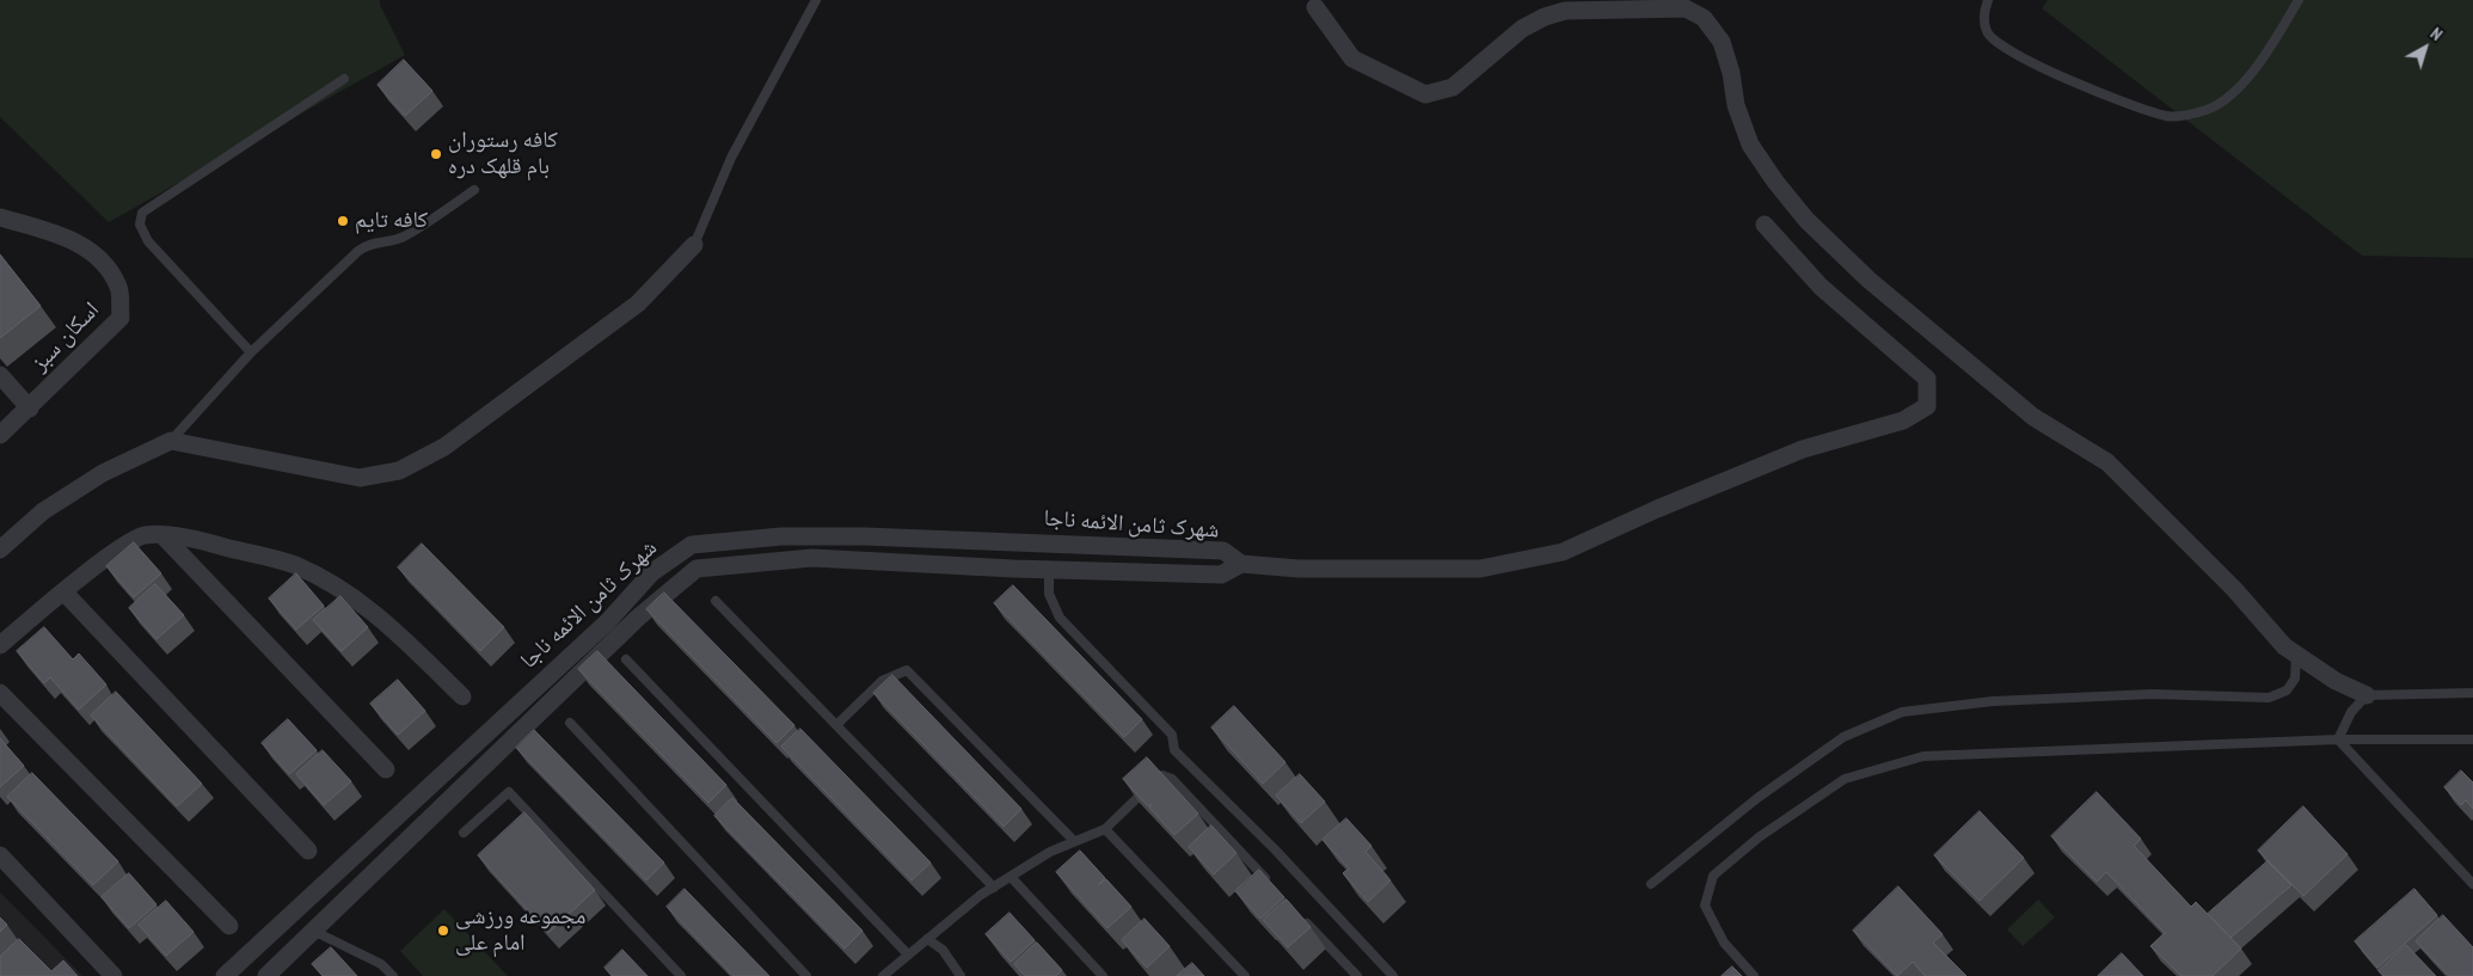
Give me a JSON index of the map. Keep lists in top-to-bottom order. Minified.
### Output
{"streets":{"street":["اسکان سبز","شهرک ثامن الائمه ناجا"]},"places":["کافه رستوران بام قلهک دره","کافه تایم","مجموعه ورزشی امام علی"],"north":"top right"}
